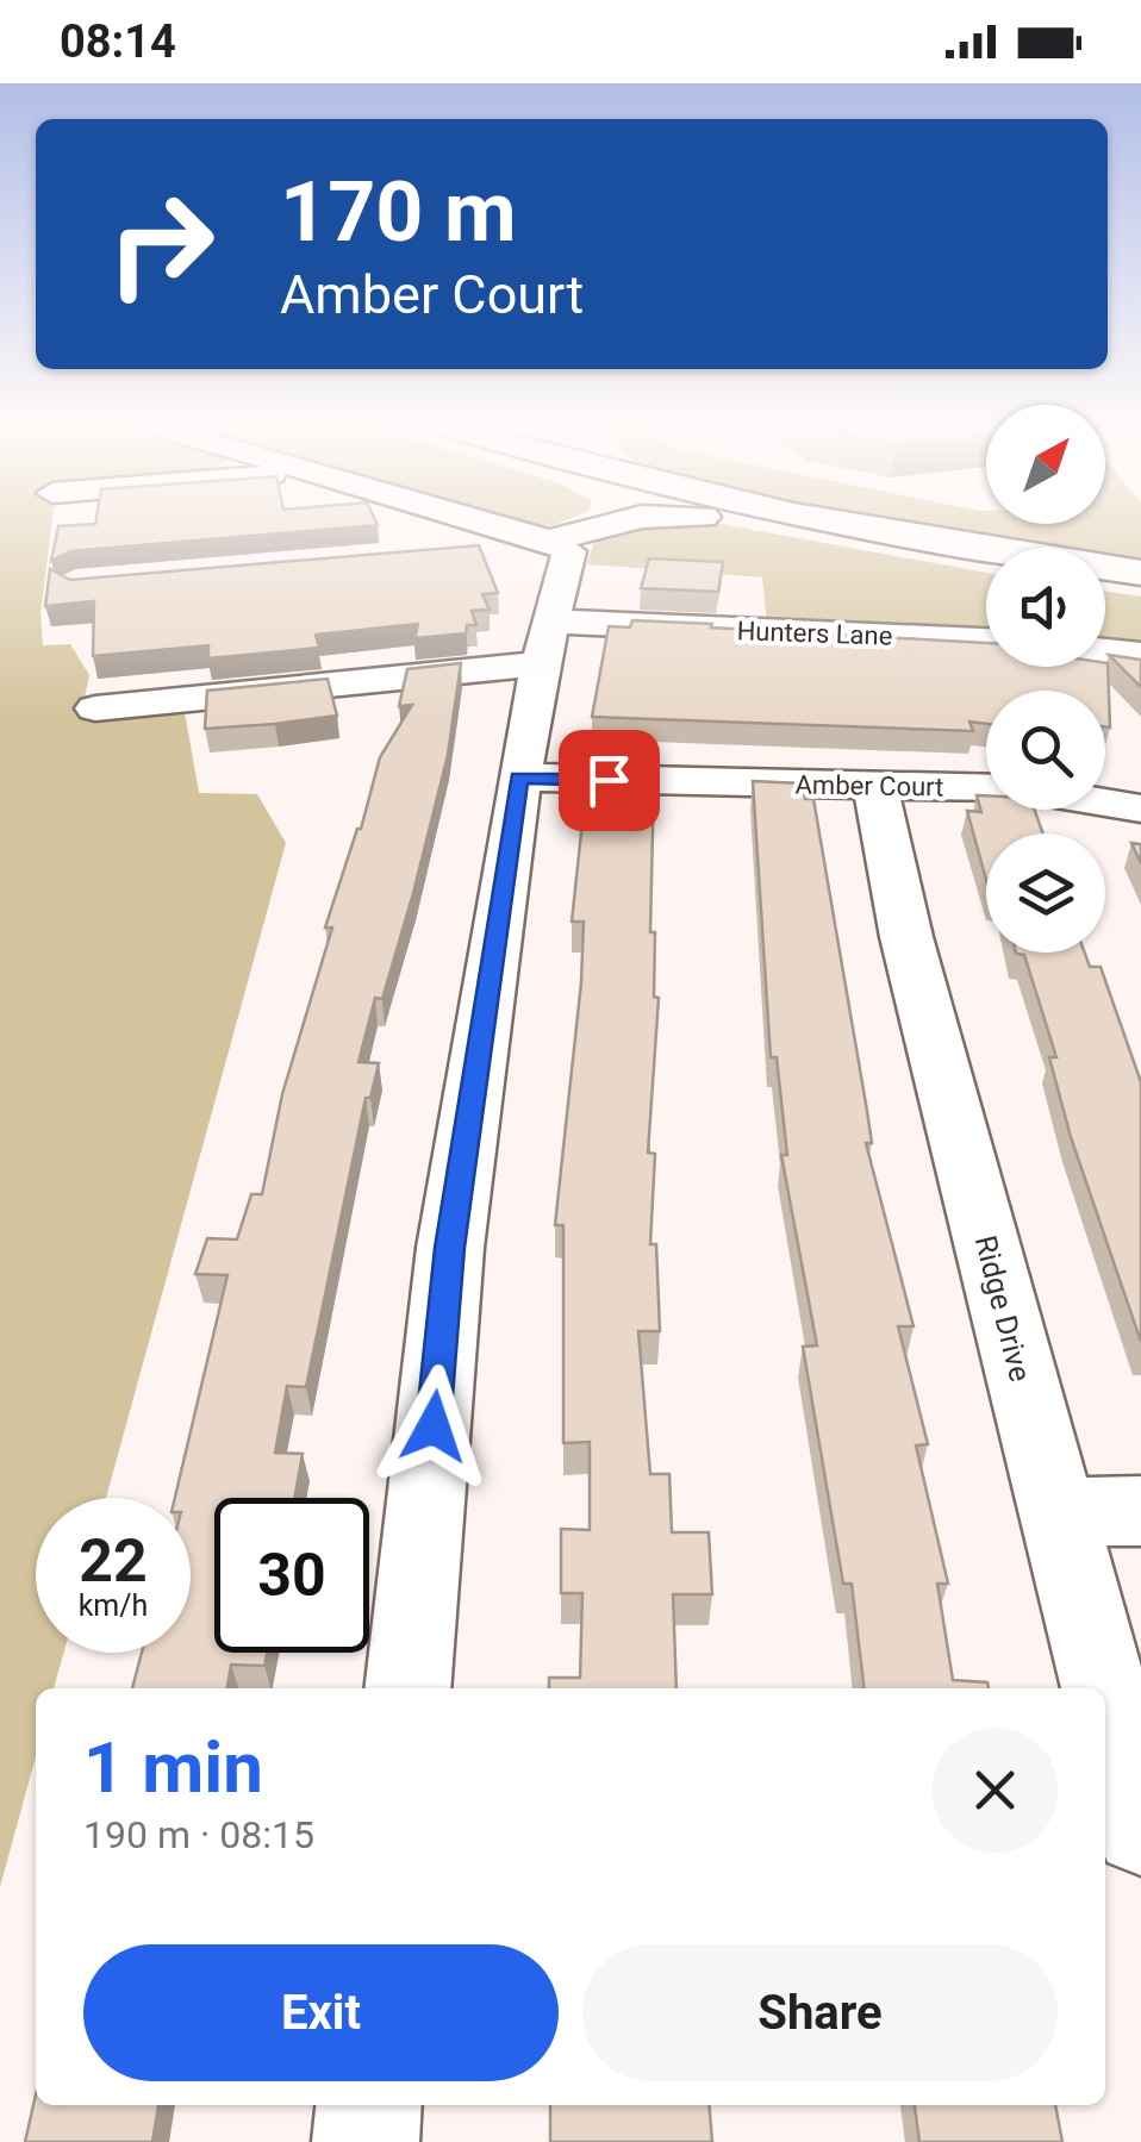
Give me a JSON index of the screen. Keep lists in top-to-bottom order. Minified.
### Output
{"streets":{"street":["Hunters Lane","Amber Court","Ridge Drive"]},"crossings":[["Amber Court","Ridge Drive"]],"north":"top right","page":{"status":"08:14","turn":["170 m","Amber Court"],"speed":"22 km/h","limit":"30","heading":["1 min","190 m · 08:15"],"buttons":["Exit","Share"]}}
